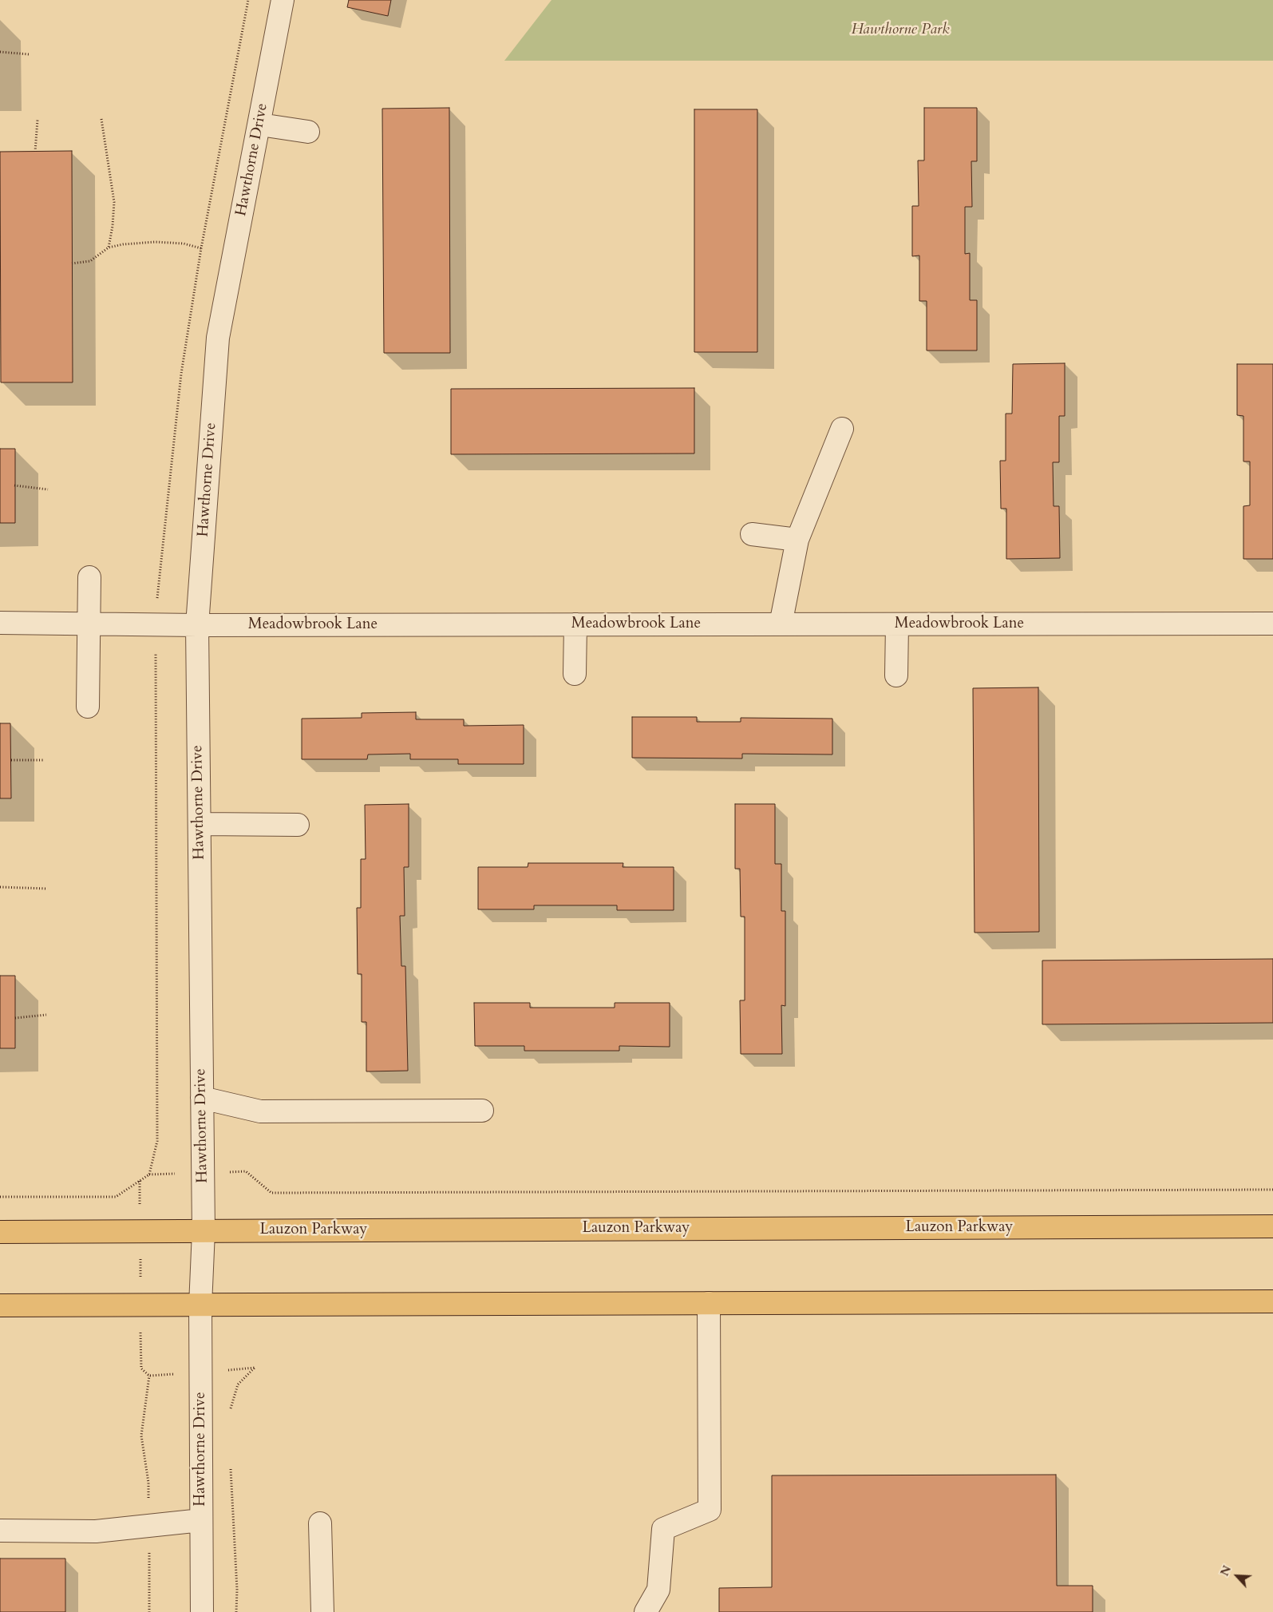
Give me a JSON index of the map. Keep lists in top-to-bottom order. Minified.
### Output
{"streets":{"main road":["Lauzon Parkway"],"street":["Hawthorne Drive","Meadowbrook Lane"]},"crossings":[["Hawthorne Drive","Meadowbrook Lane"],["Hawthorne Drive","Lauzon Parkway"]],"parks":["Hawthorne Park"],"north":"top left"}
